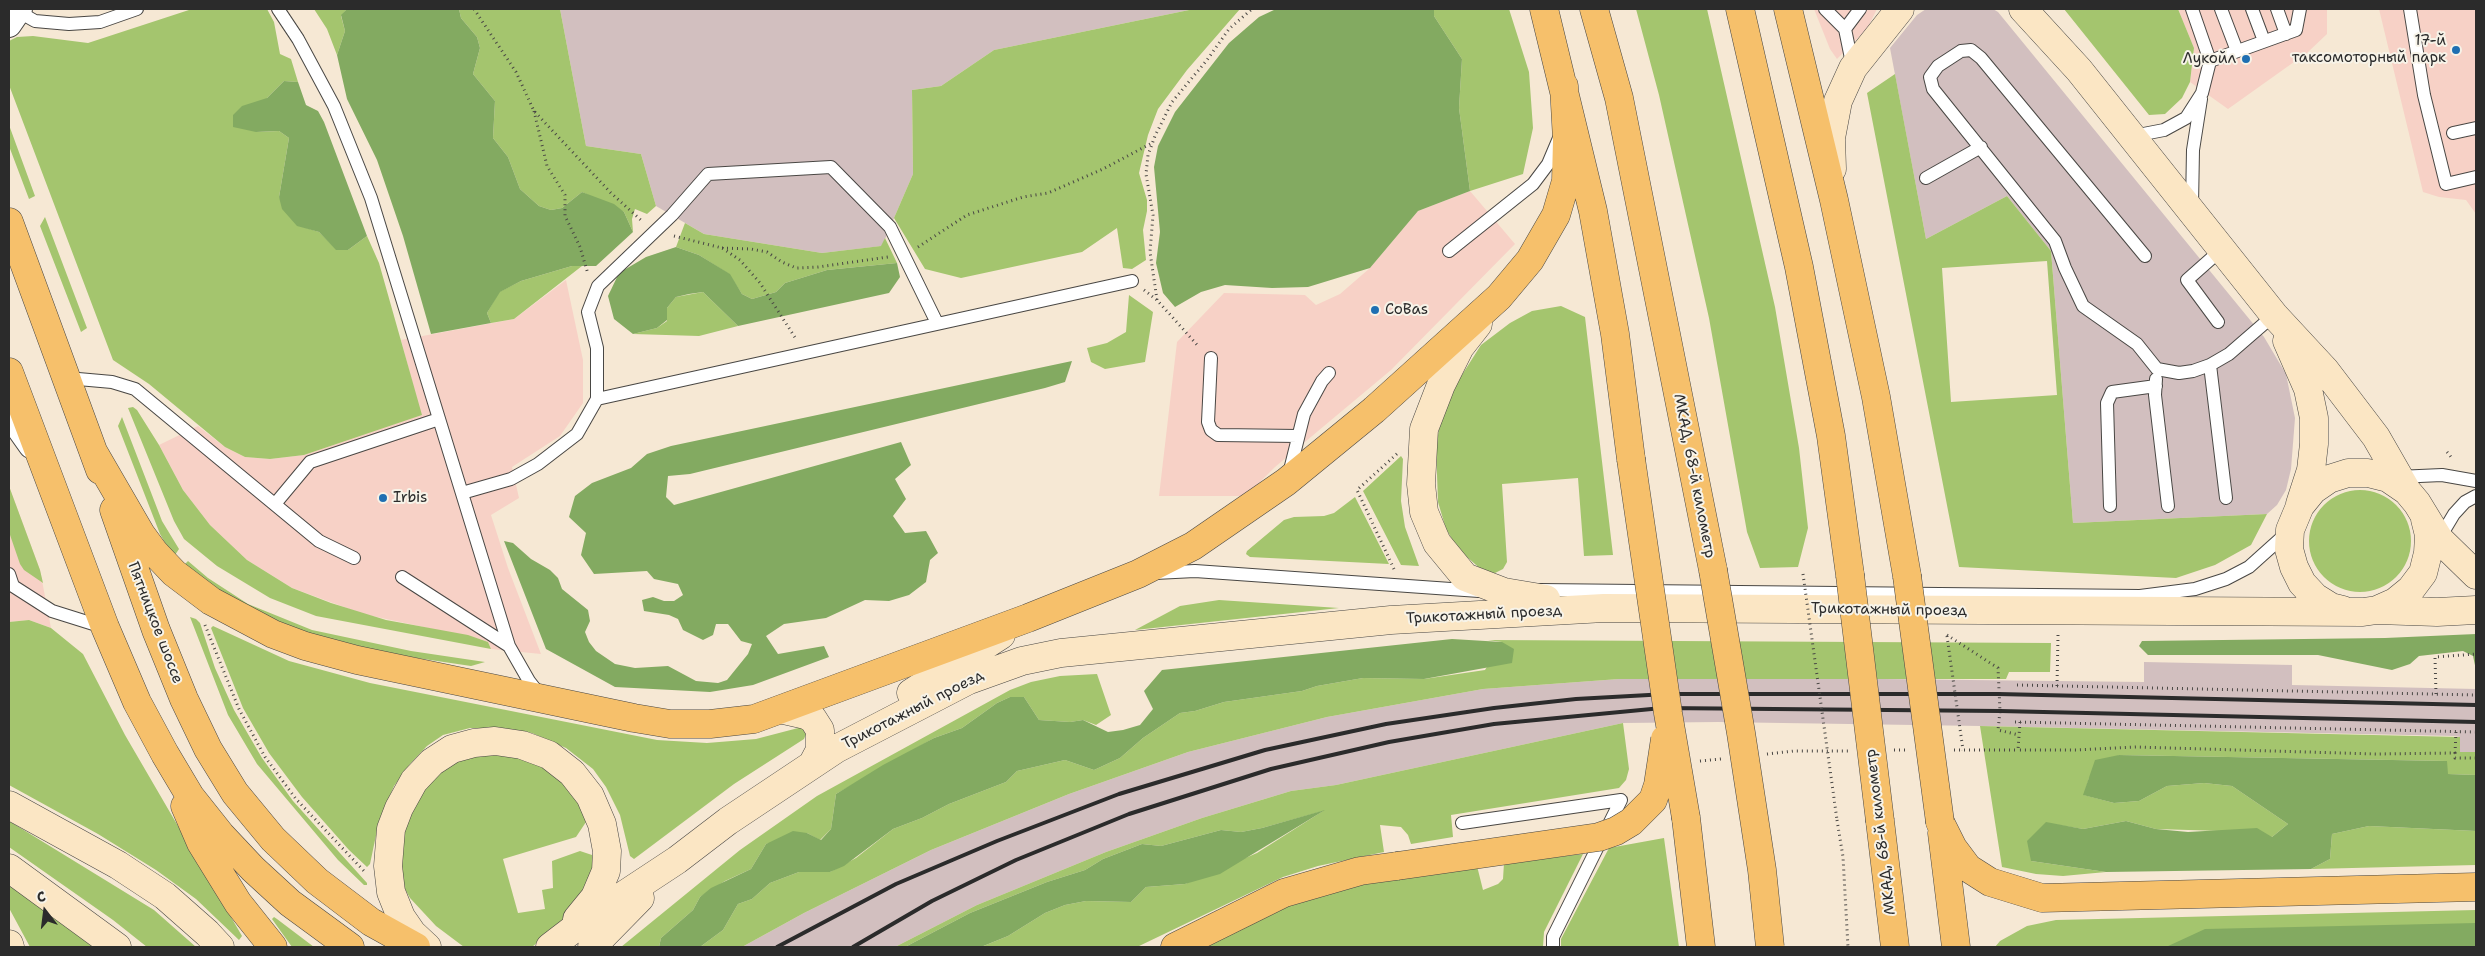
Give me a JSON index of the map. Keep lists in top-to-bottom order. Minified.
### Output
{"streets":{"main road":["МКАД, 68-й километр","Трикотажный проезд","Пятницкое шоссе"]},"places":["17-й таксомоторный парк","Лукойл","CoBas","Irbis"],"north":"top"}
